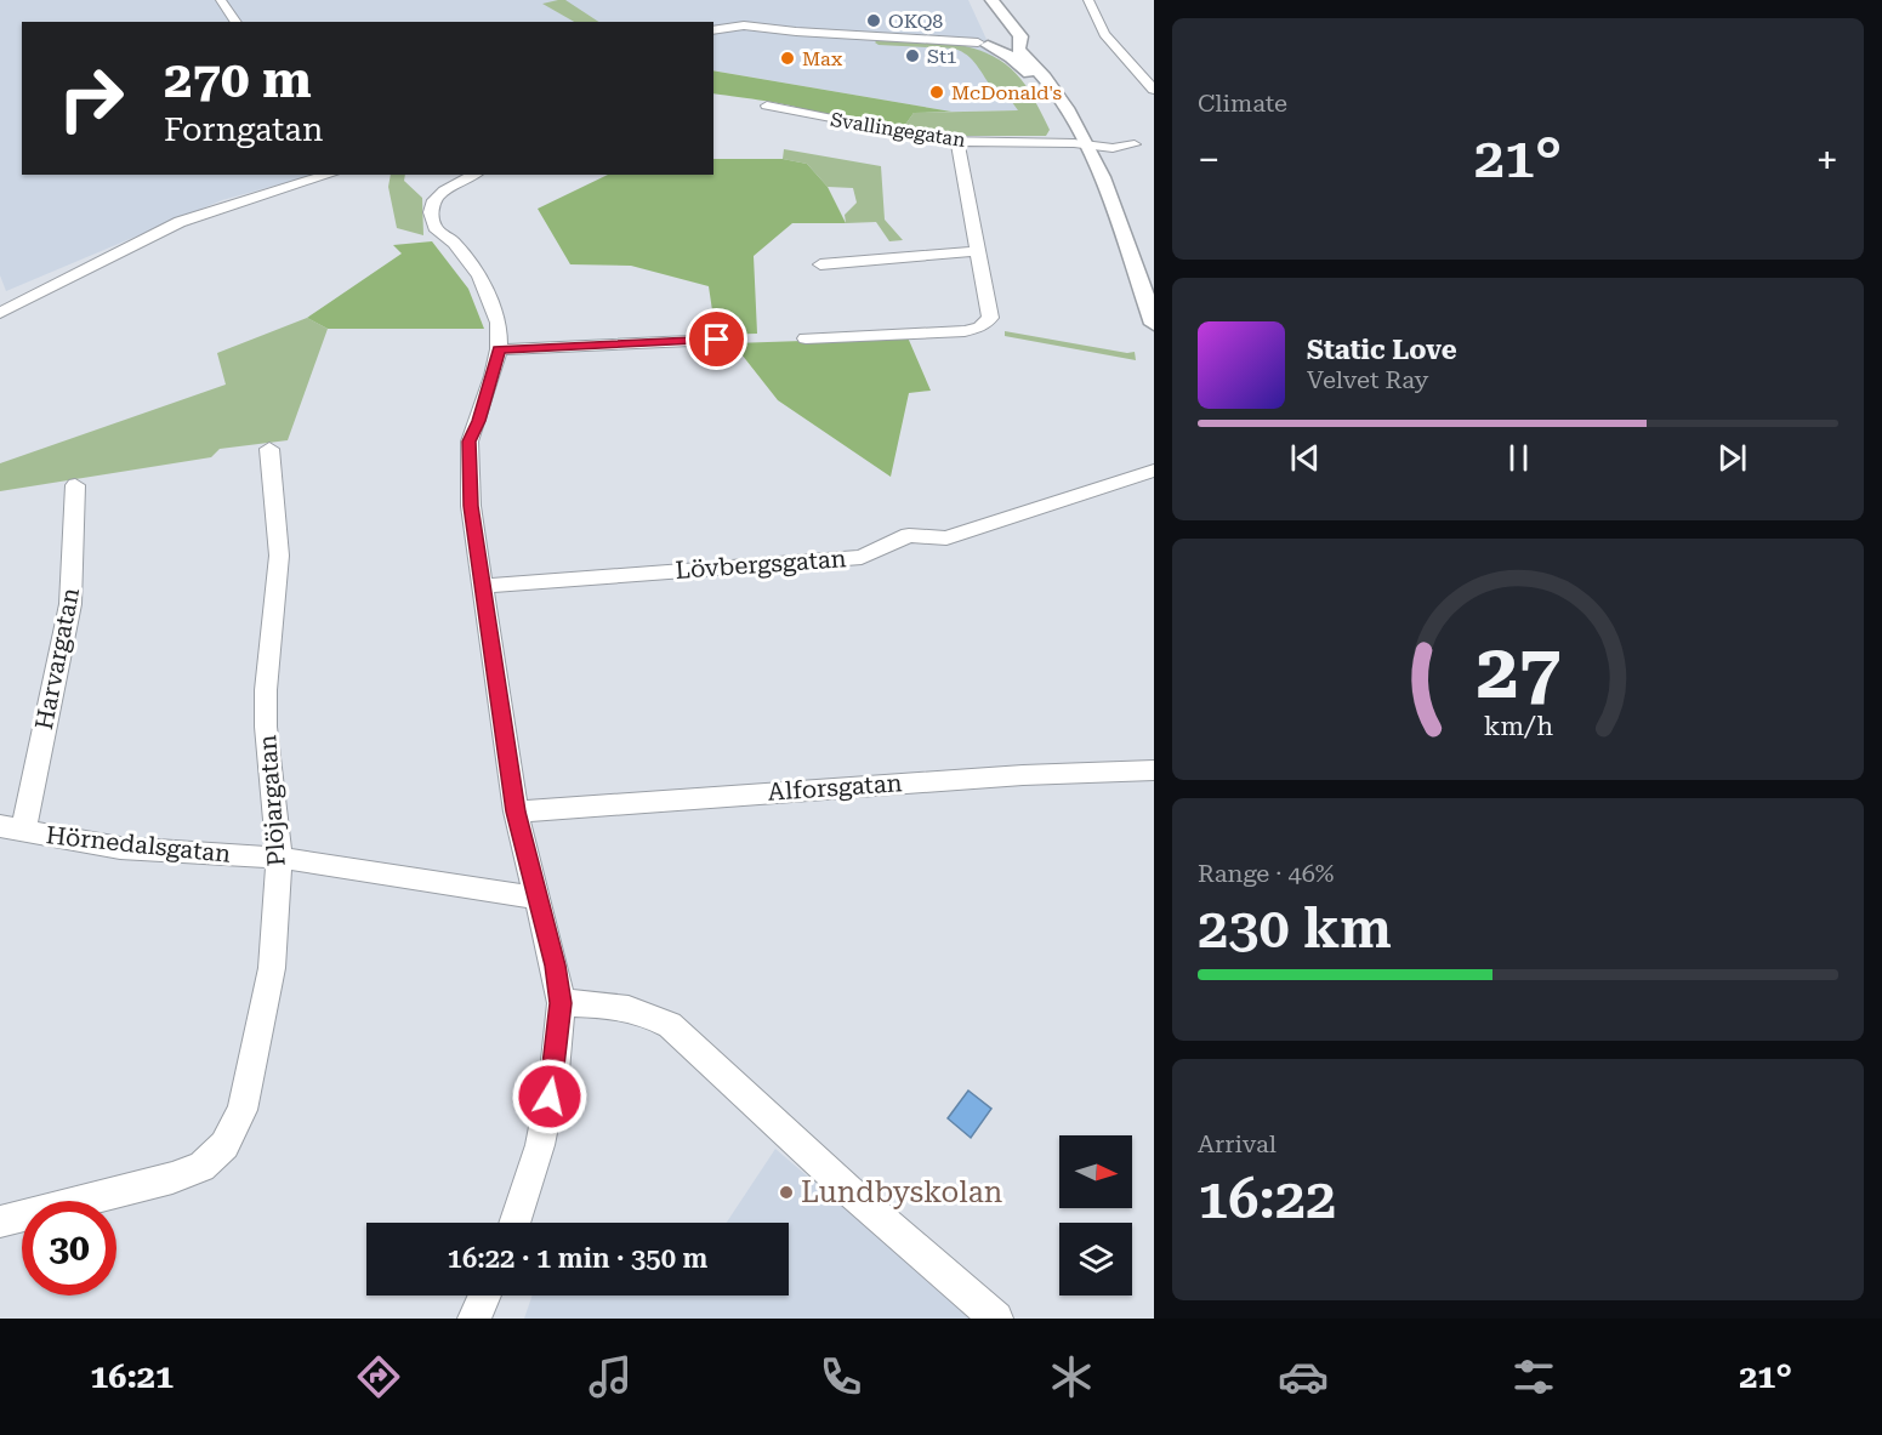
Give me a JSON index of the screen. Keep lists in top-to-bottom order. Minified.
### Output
{"streets":{"street":["Svallingegatan","Lövbergsgatan","Harvargatan","Alforsgatan","Plöjargatan","Hörnedalsgatan"]},"crossings":[["Harvargatan","Hörnedalsgatan"],["Plöjargatan","Hörnedalsgatan"]],"places":["OKQ8","St1","Max","McDonald's","Lundbyskolan"],"north":"right","page":{"tile":["Climate",["Range · 46%","230 km"],["Arrival","16:22"]],"turn":["270 m","Forngatan"],"heat":["−","21°","+"],"song":["Static Love","Velvet Ray"],"limit":"30","trip":"16:22 · 1 min · 350 m","tabs":["16:21","21°"],"gauge":["27","km/h"]}}
